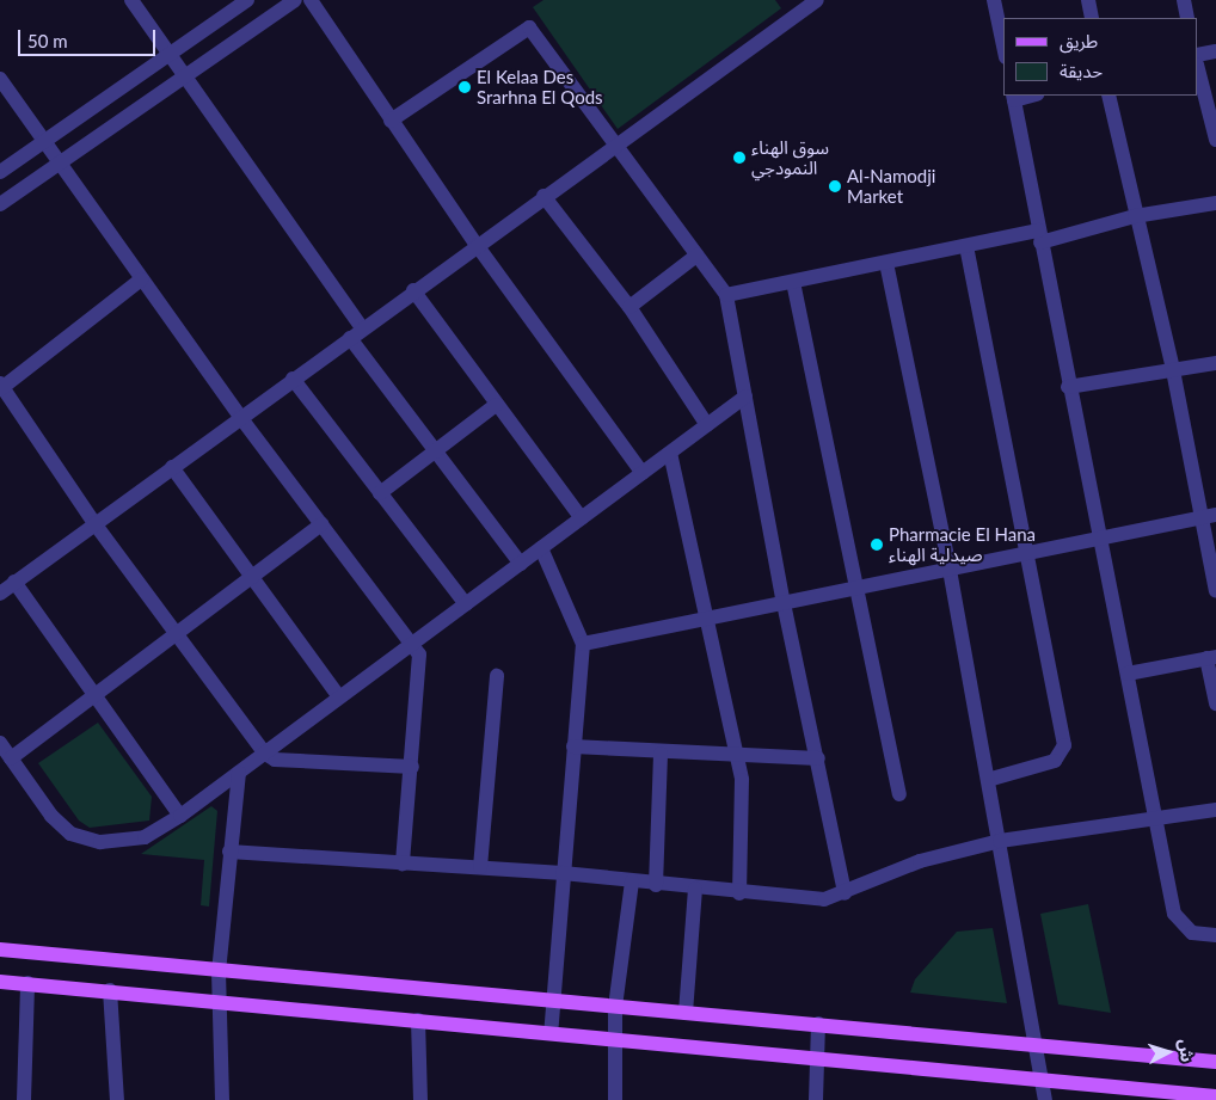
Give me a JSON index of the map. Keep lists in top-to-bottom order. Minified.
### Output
{"places":["El Kelaa Des Srarhna El Qods","سوق الهناء النمودجي","Al-Namodji Market","Pharmacie El Hana صيدلية الهناء"],"legend":["طريق","حديقة"],"scale_bar":"50 m","north":"right"}
